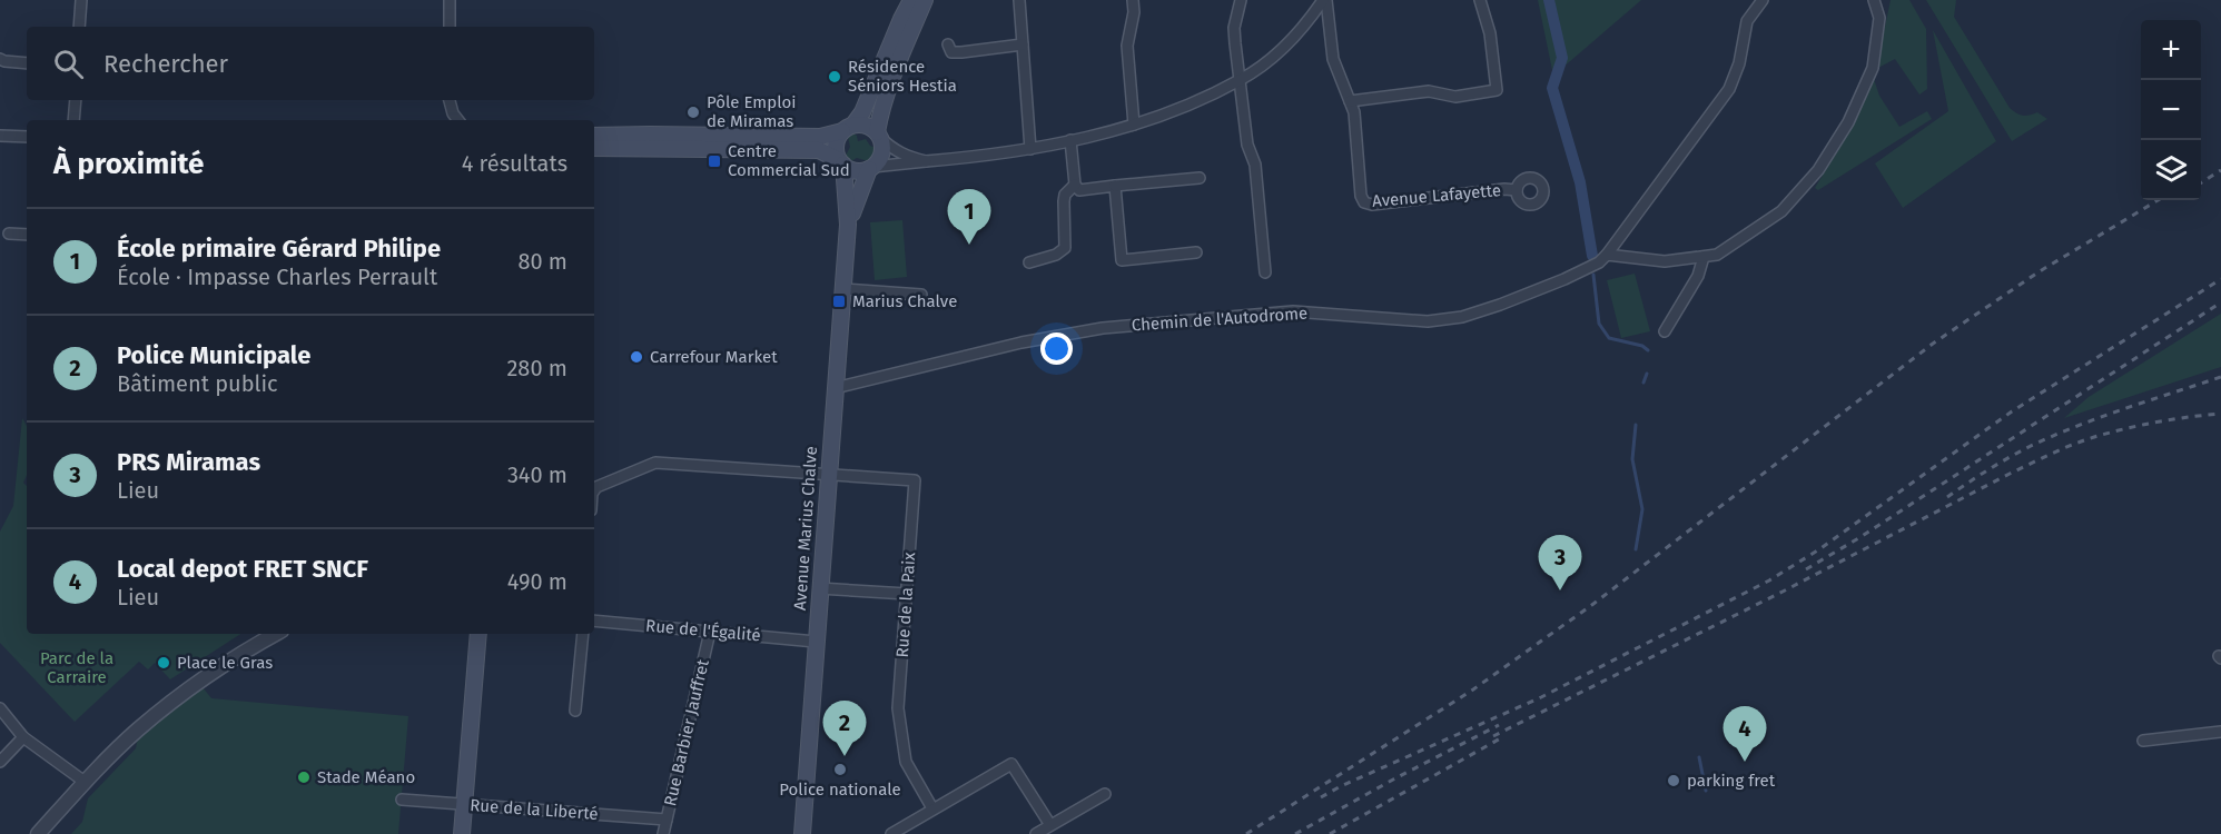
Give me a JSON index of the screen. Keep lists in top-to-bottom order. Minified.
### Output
{"streets":{"main road":["Avenue Marius Chalve"],"street":["Avenue Lafayette","Chemin de l'Autodrome","Rue de la Paix","Rue de l'Égalité","Rue Barbier Jauffret","Rue de la Liberté"]},"crossings":[["Chemin de l'Autodrome","Avenue Marius Chalve"],["Avenue Marius Chalve","Rue de la Paix"],["Avenue Marius Chalve","Rue de l'Égalité"],["Rue de l'Égalité","Rue Barbier Jauffret"],["Rue Barbier Jauffret","Rue de la Liberté"]],"parks":["Parc de la Carraire"],"places":{"other":["Résidence Séniors Hestia","Pôle Emploi de Miramas","Carrefour Market","Place le Gras","Police nationale","Stade Méano","parking fret"],"transit":["Centre Commercial Sud","Marius Chalve"]},"page":{"map_buttons":["+","−"],"search":"Rechercher","heading":["À proximité","4 résultats"],"pins":["1","3","2","4"],"list":[{"mark":"1","name":"École primaire Gérard Philipe","note":"École · Impasse Charles Perrault","value":"80 m"},{"mark":"2","name":"Police Municipale","note":"Bâtiment public","value":"280 m"},{"mark":"3","name":"PRS Miramas","note":"Lieu","value":"340 m"},{"mark":"4","name":"Local depot FRET SNCF","note":"Lieu","value":"490 m"}]}}
